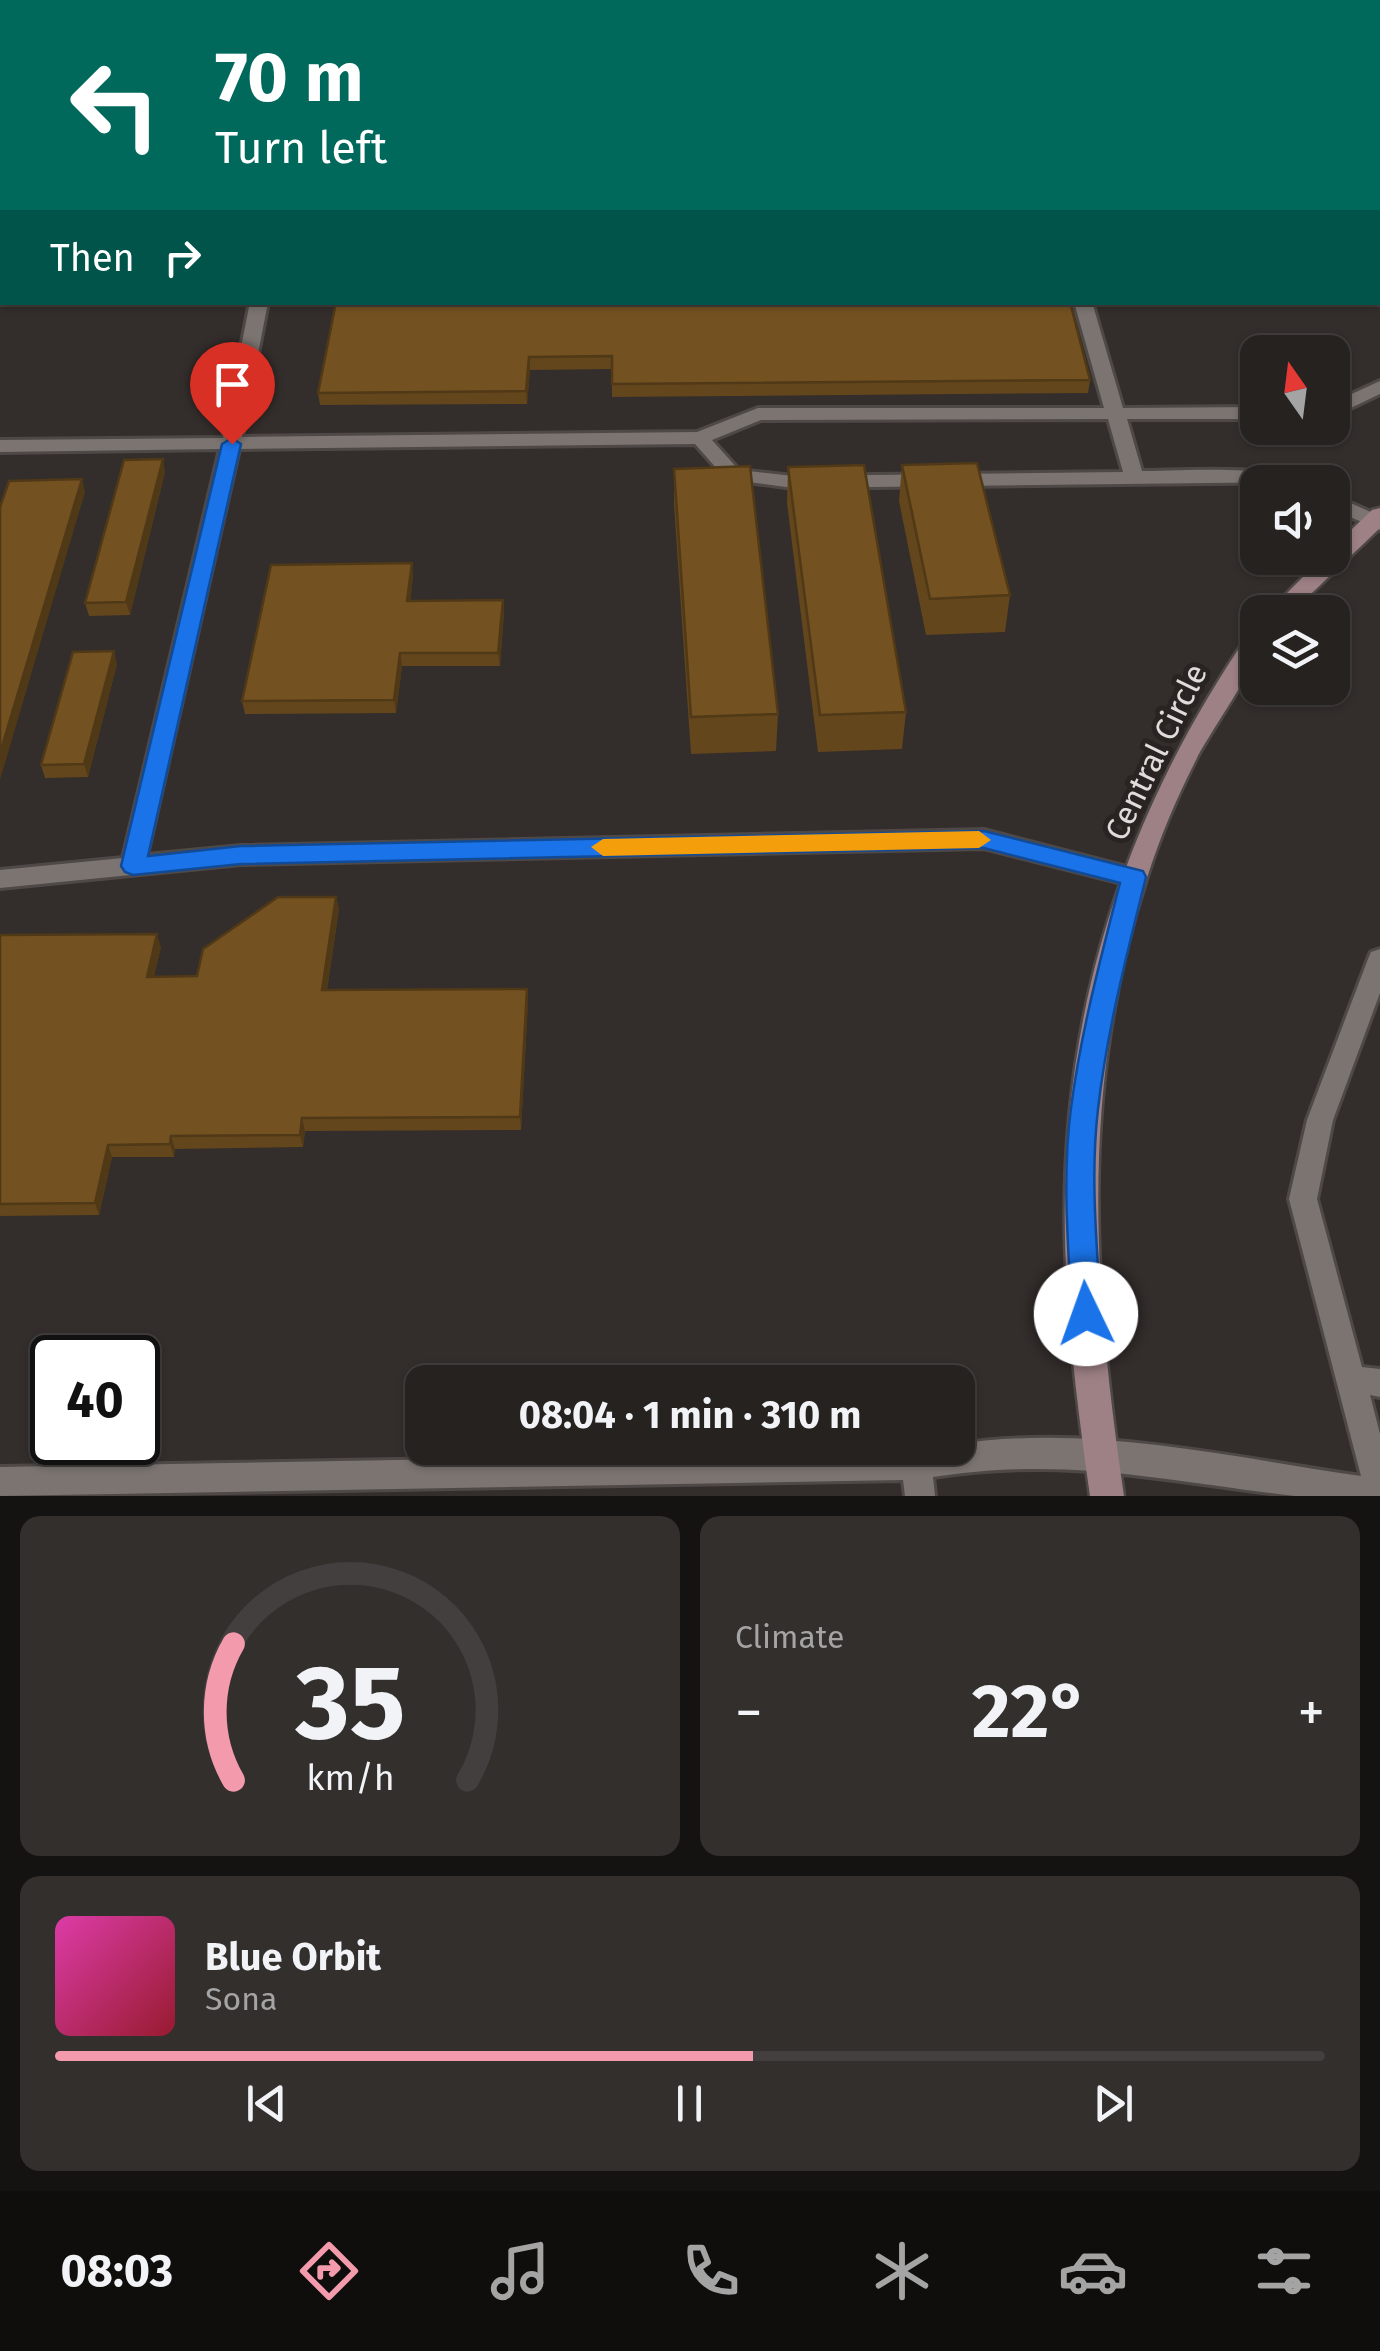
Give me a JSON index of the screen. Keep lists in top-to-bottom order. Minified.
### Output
{"streets":{"street":["Central Circle"]},"north":"top","page":{"turn":["70 m","Turn left"],"then":"Then","limit":"40","trip":"08:04 · 1 min · 310 m","tile":"Climate","heat":["−","22°","+"],"song":["Blue Orbit","Sona"],"tabs":"08:03","gauge":["35","km/h"]}}
